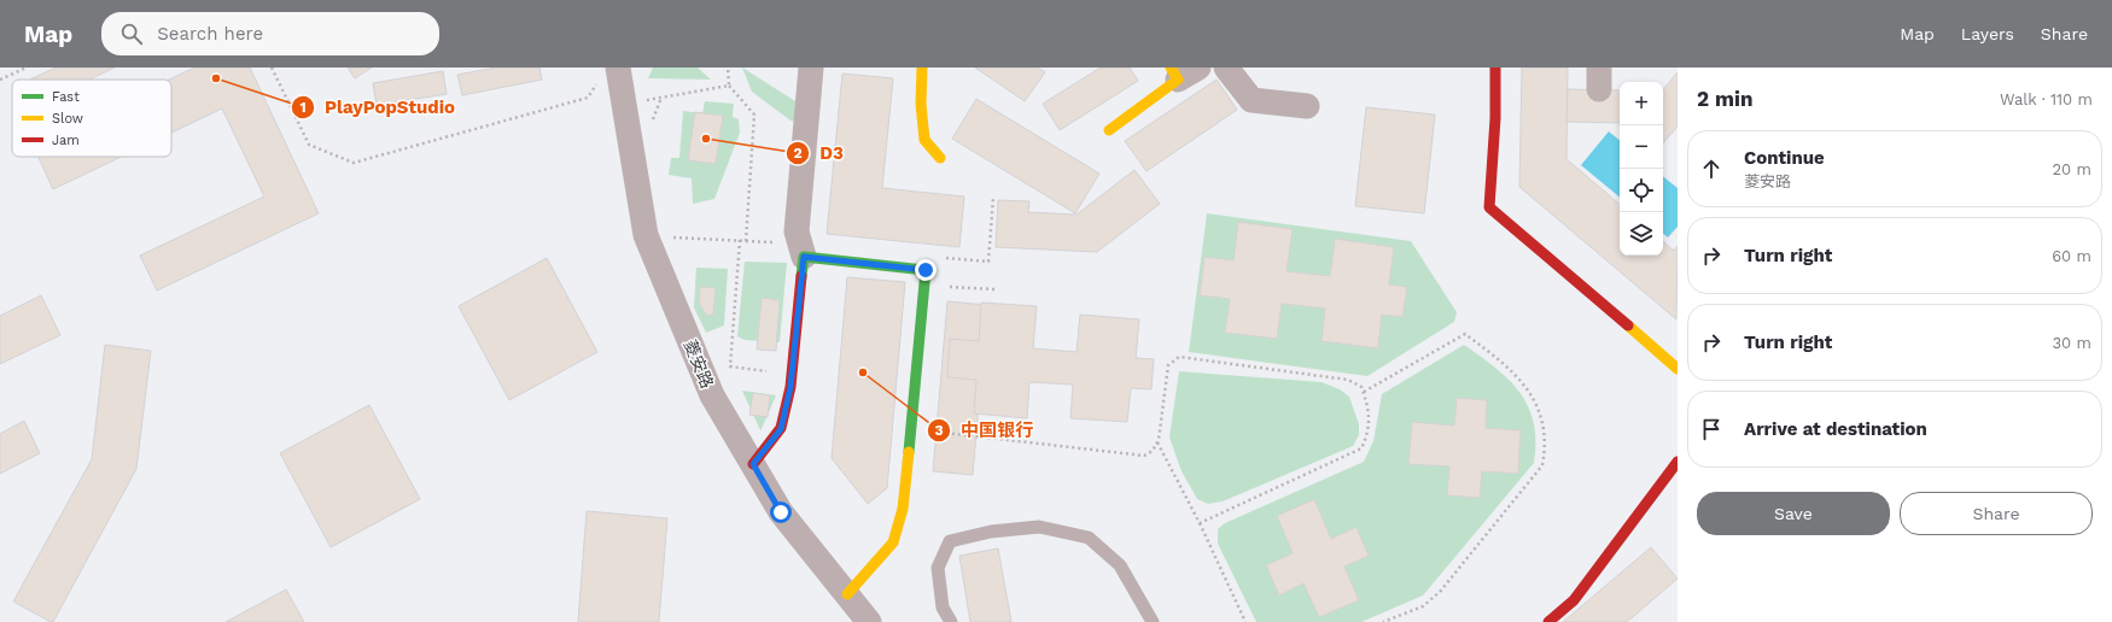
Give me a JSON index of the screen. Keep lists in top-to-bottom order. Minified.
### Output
{"streets":{"street":["菱安路"]},"places":["PlayPopStudio","D3","中国银行"],"legend":["Fast","Slow","Jam"],"page":{"header":"Map","search":"Search here","nav":["Map","Layers","Share"],"heading":["2 min","Walk · 110 m"],"map_buttons":["+","−"],"list":[["Continue","菱安路","20 m"],["Turn right","60 m"],["Turn right","30 m"],"Arrive at destination"],"buttons":["Save","Share"]}}
